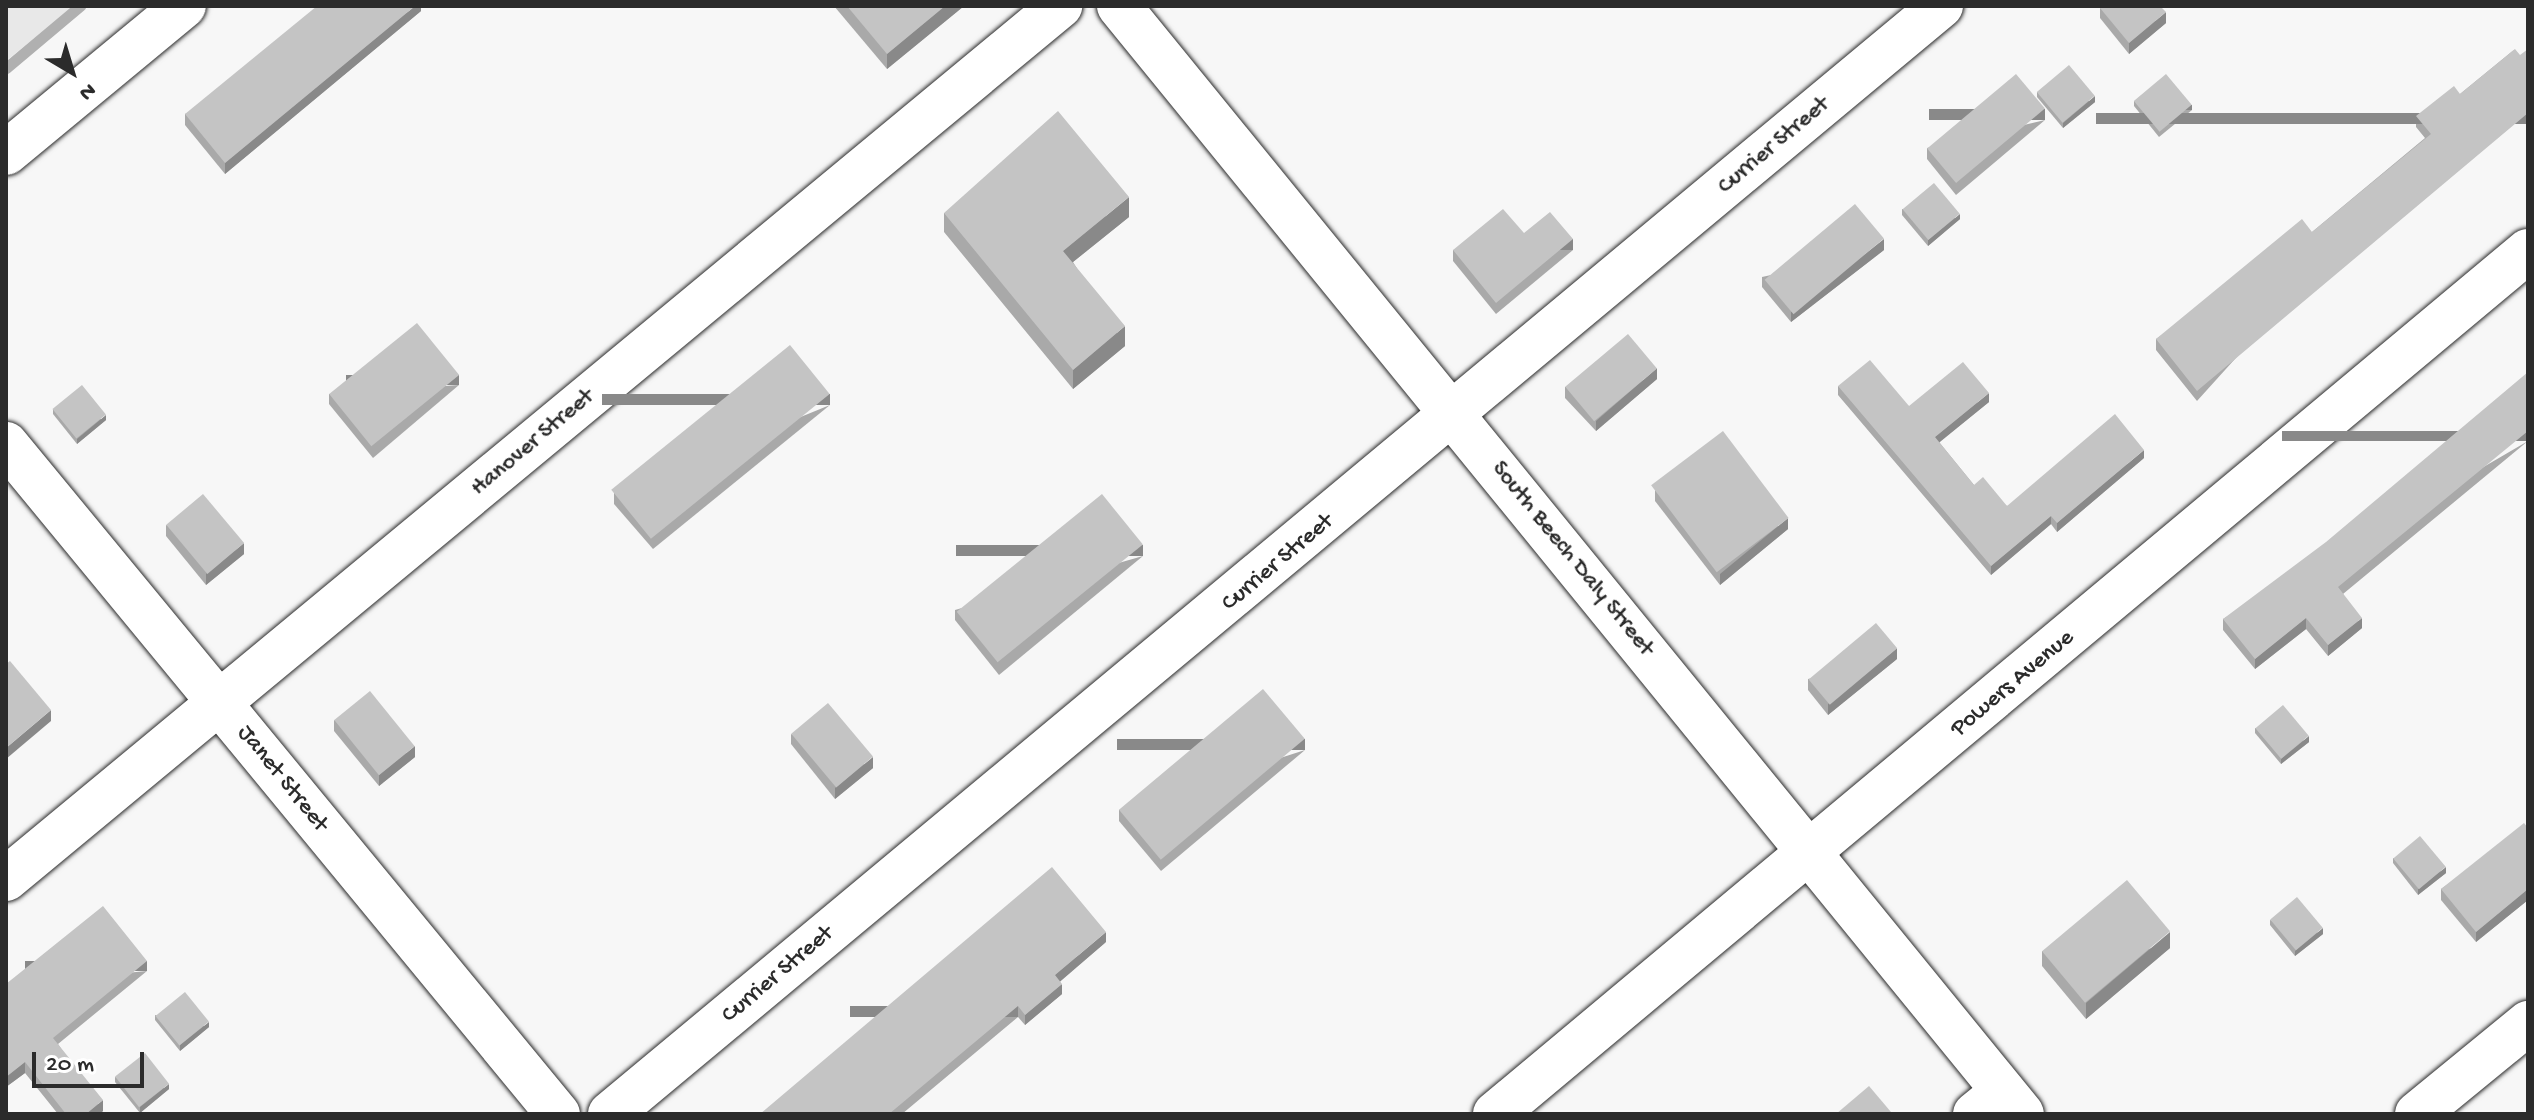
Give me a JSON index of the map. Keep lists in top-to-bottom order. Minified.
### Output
{"streets":{"street":["Currier Street","Hanover Street","South Beech Daly Street","Powers Avenue","Janet Street"]},"crossings":[["Currier Street","South Beech Daly Street"],["Hanover Street","Janet Street"],["South Beech Daly Street","Powers Avenue"]],"scale_bar":"20 m","north":"bottom right"}
